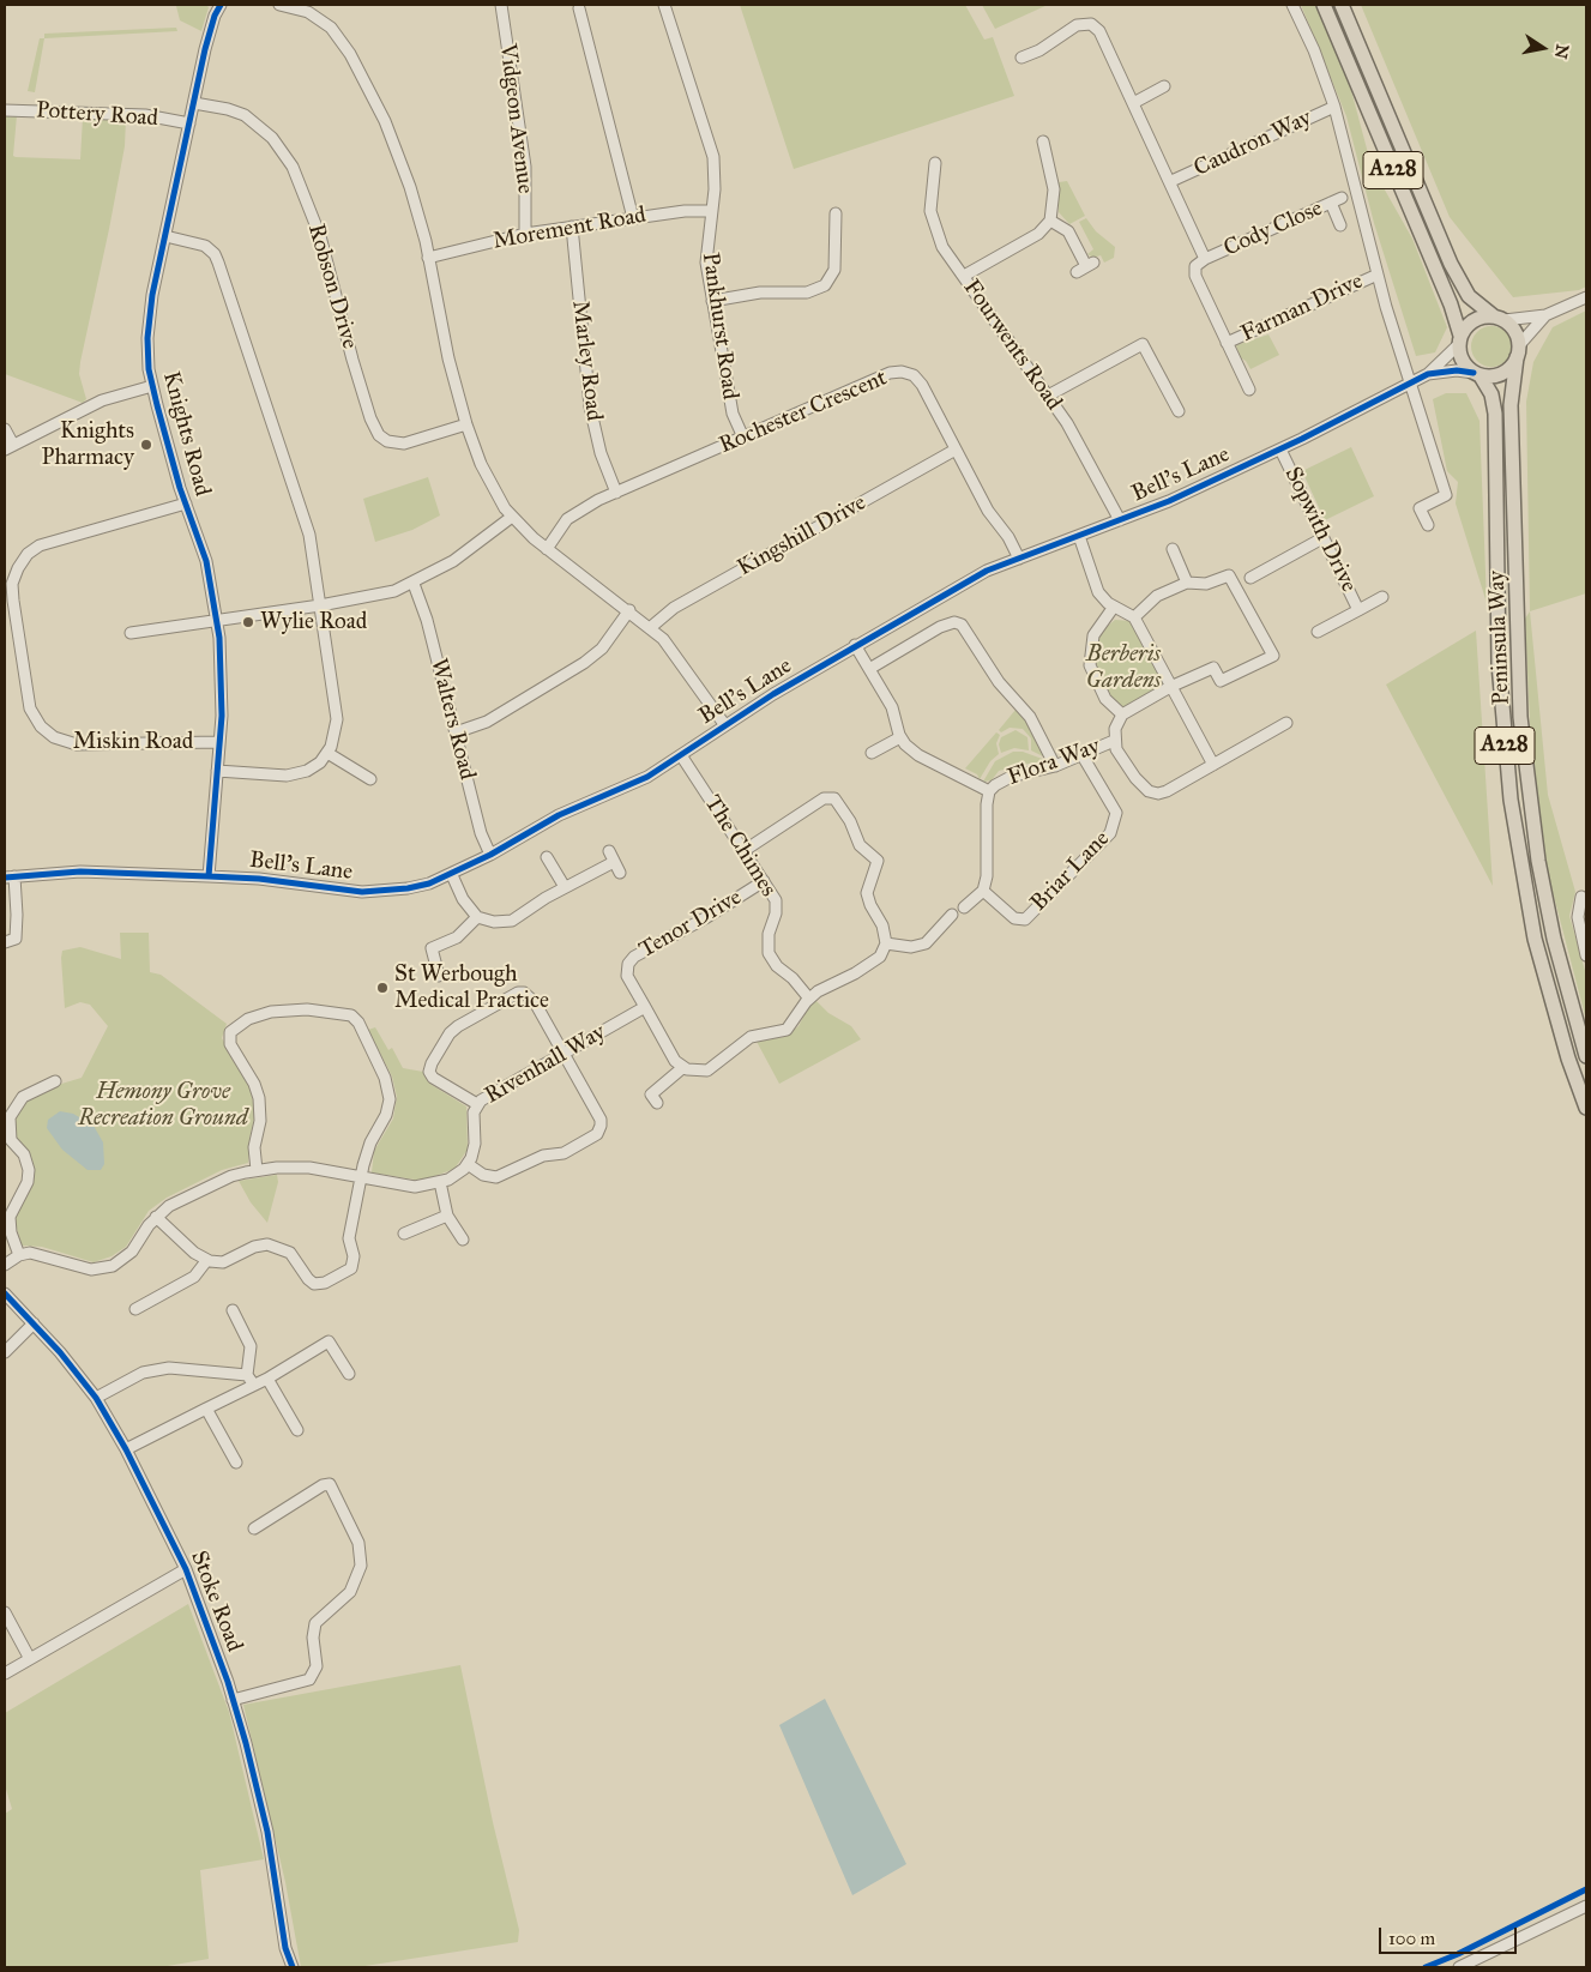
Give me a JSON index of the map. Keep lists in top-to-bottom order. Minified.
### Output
{"streets":{"main road":["A228","Peninsula Way"],"street":["Pottery Road","Vidgeon Avenue","Caudron Way","Morement Road","Cody Close","Robson Drive","Farman Drive","Pankhurst Road","Fourwents Road","Marley Road","Rochester Crescent","Knights Road","Bell's Lane","Sopwith Drive","Kingshill Drive","Walters Road","Miskin Road","Flora Way","The Chimes","Briar Lane","Tenor Drive","Rivenhall Way","Stoke Road"]},"crossings":[["Pottery Road","Knights Road"],["Vidgeon Avenue","Morement Road"],["A228","Bell's Lane"],["A228","Peninsula Way"],["Morement Road","Pankhurst Road"],["Morement Road","Marley Road"],["Robson Drive","Knights Road"],["Pankhurst Road","Rochester Crescent"],["Fourwents Road","Bell's Lane"],["Marley Road","Rochester Crescent"],["Rochester Crescent","Bell's Lane"],["Rochester Crescent","Kingshill Drive"],["Knights Road","Bell's Lane"],["Knights Road","Miskin Road"],["Bell's Lane","Sopwith Drive"],["Bell's Lane","Peninsula Way"],["Bell's Lane","Walters Road"],["Bell's Lane","The Chimes"],["Flora Way","Briar Lane"],["The Chimes","Tenor Drive"],["Tenor Drive","Rivenhall Way"]],"parks":["Berberis Gardens","Hemony Grove Recreation Ground"],"places":["Knights Pharmacy","Wylie Road","St Werbough Medical Practice"],"scale_bar":"100 m","north":"right"}
